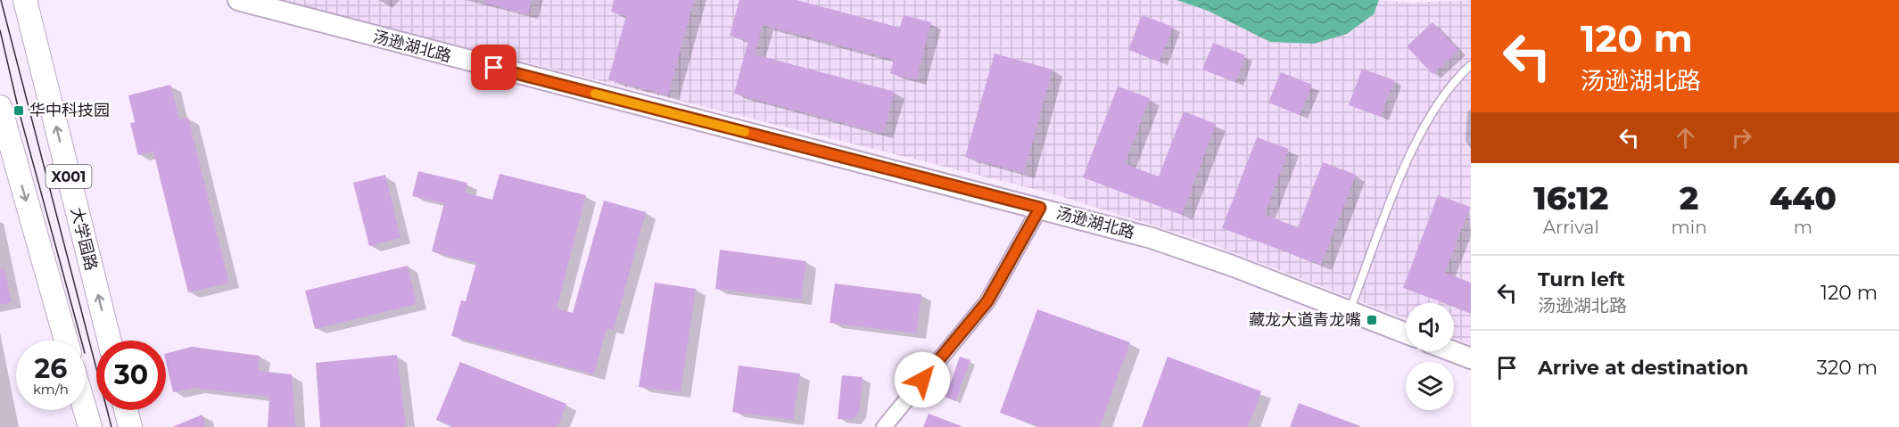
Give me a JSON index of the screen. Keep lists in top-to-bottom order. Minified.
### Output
{"streets":{"main road":["汤逊湖北路","X001","大学园路"]},"places":{"transit":["华中科技园","藏龙大道青龙嘴"]},"page":{"turn":["120 m","汤逊湖北路"],"eta":["16:12","Arrival","2","min","440","m"],"list":[{"name":"Turn left","note":"汤逊湖北路","value":"120 m"},{"name":"Arrive at destination","value":"320 m"}],"speed":"26 km/h","limit":"30"}}
